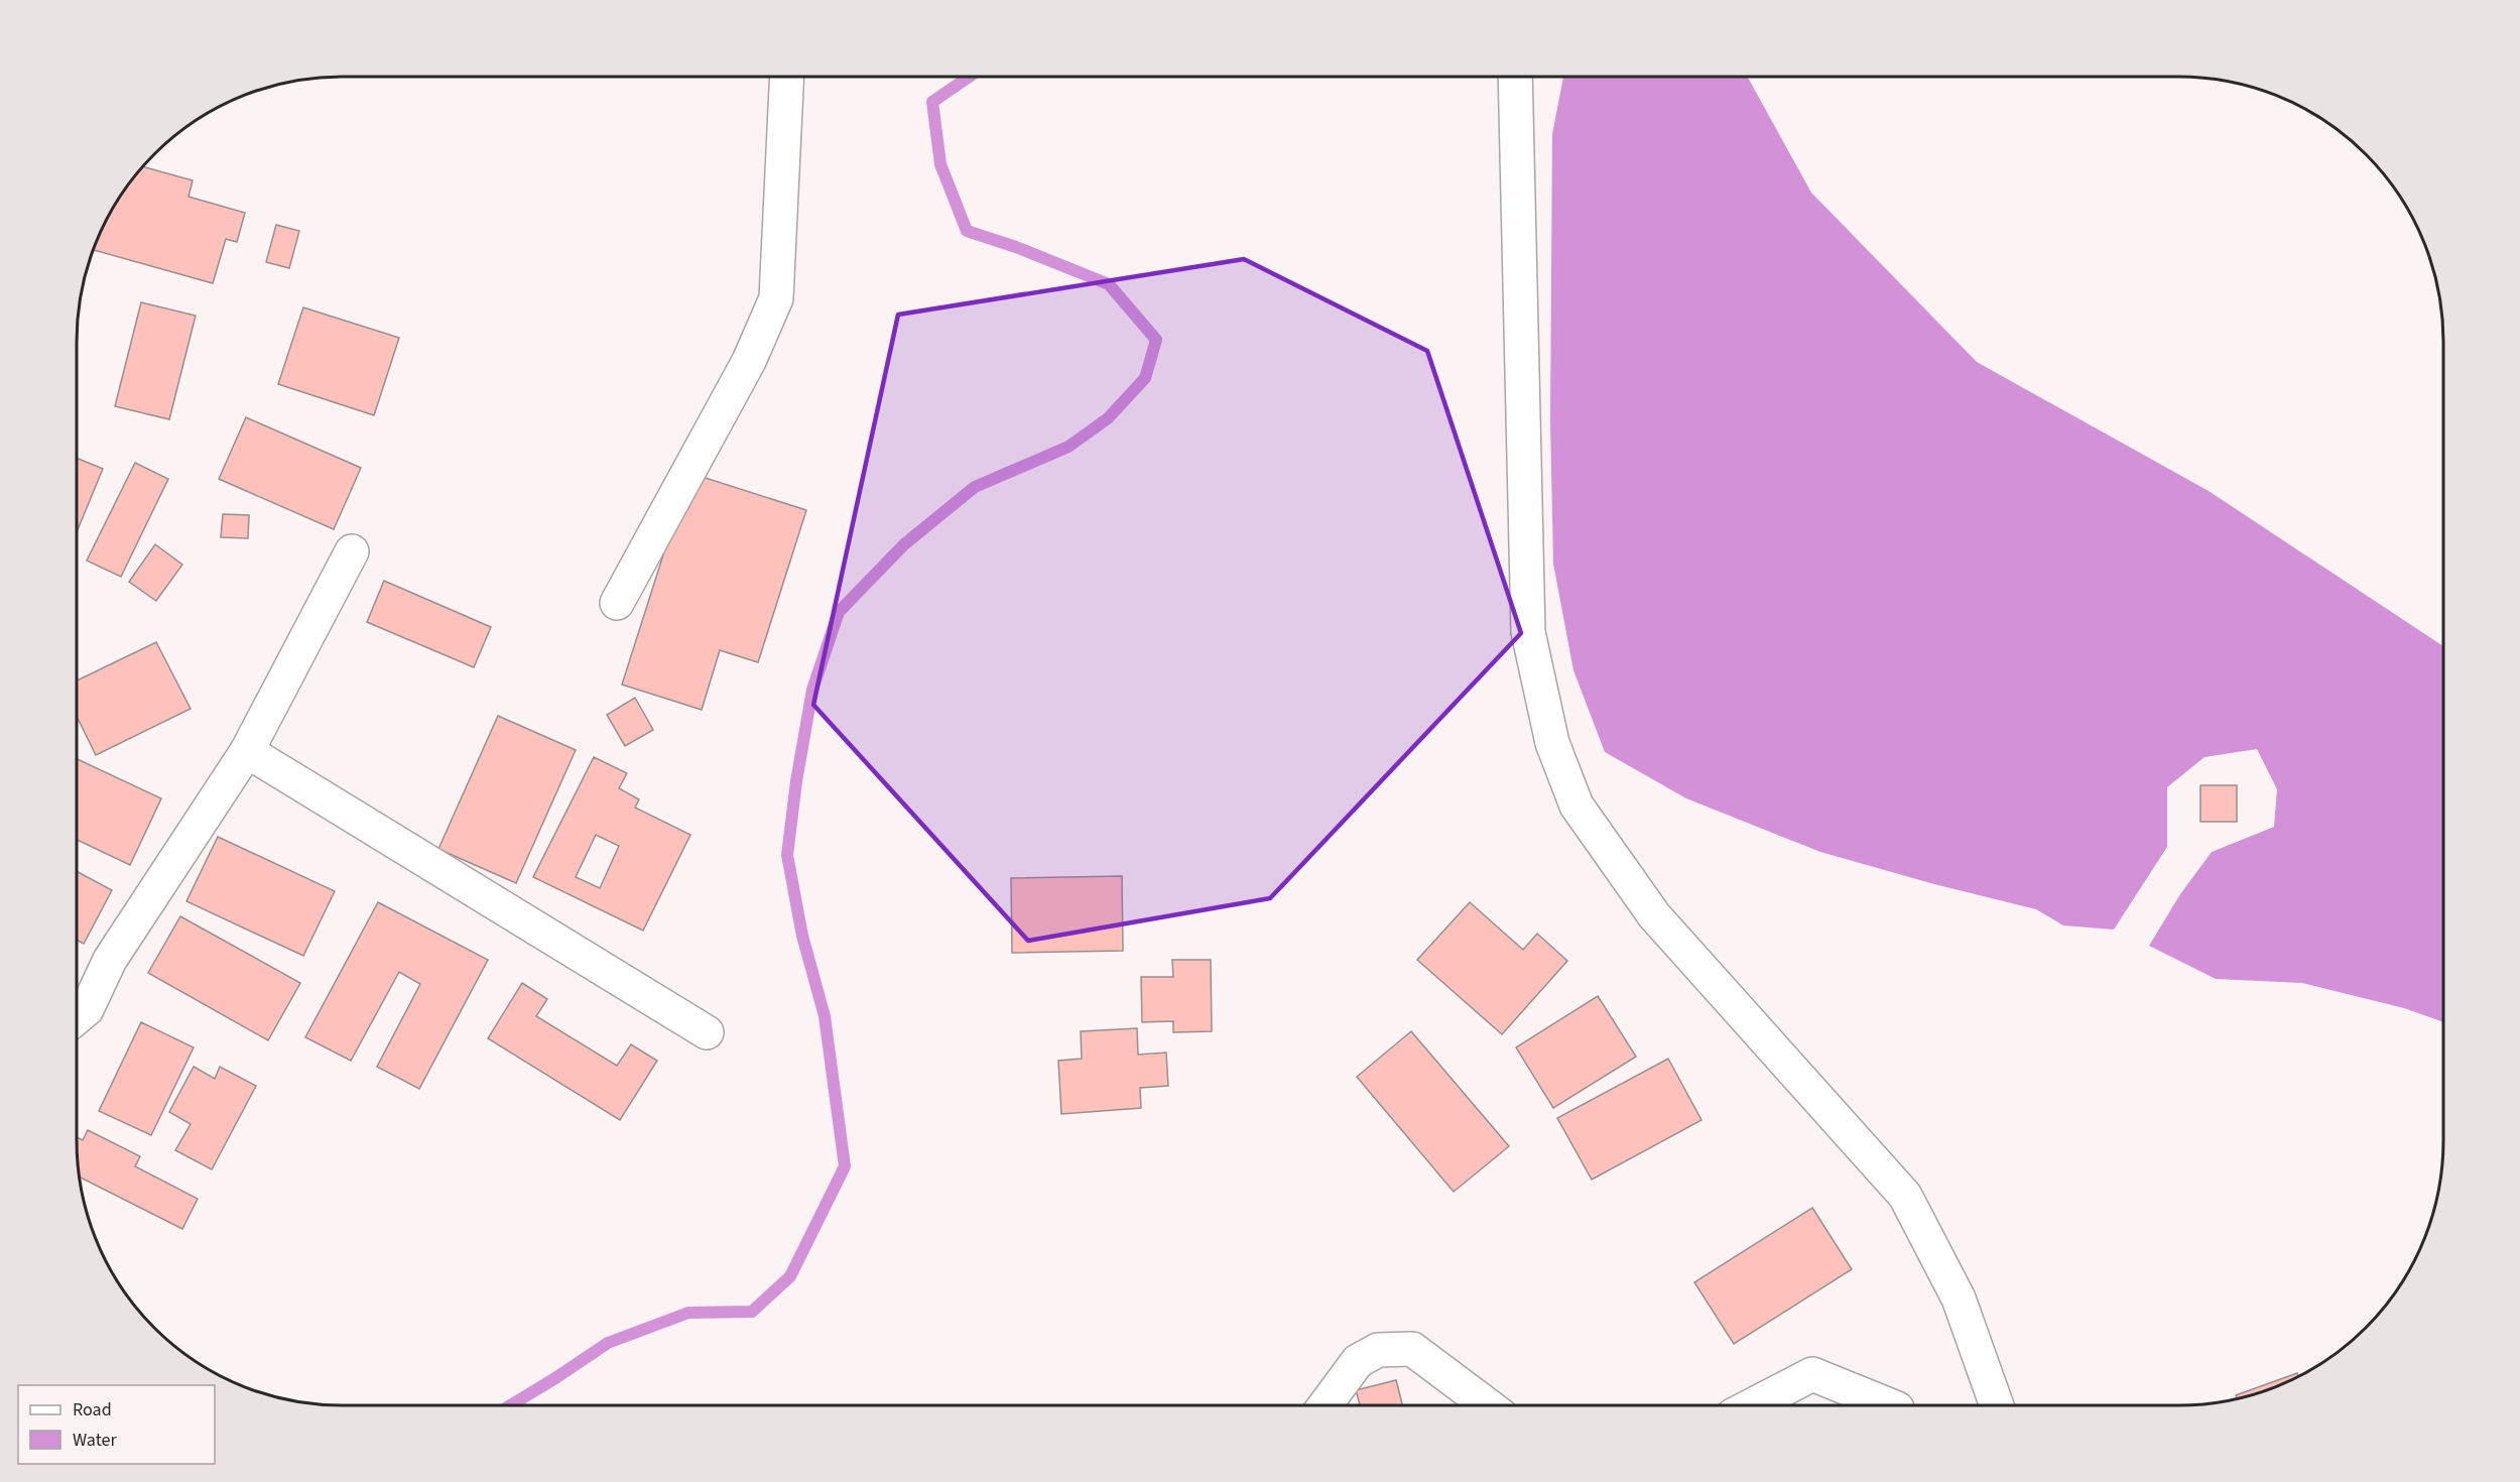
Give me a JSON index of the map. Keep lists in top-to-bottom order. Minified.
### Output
{"legend":["Road","Water"]}
